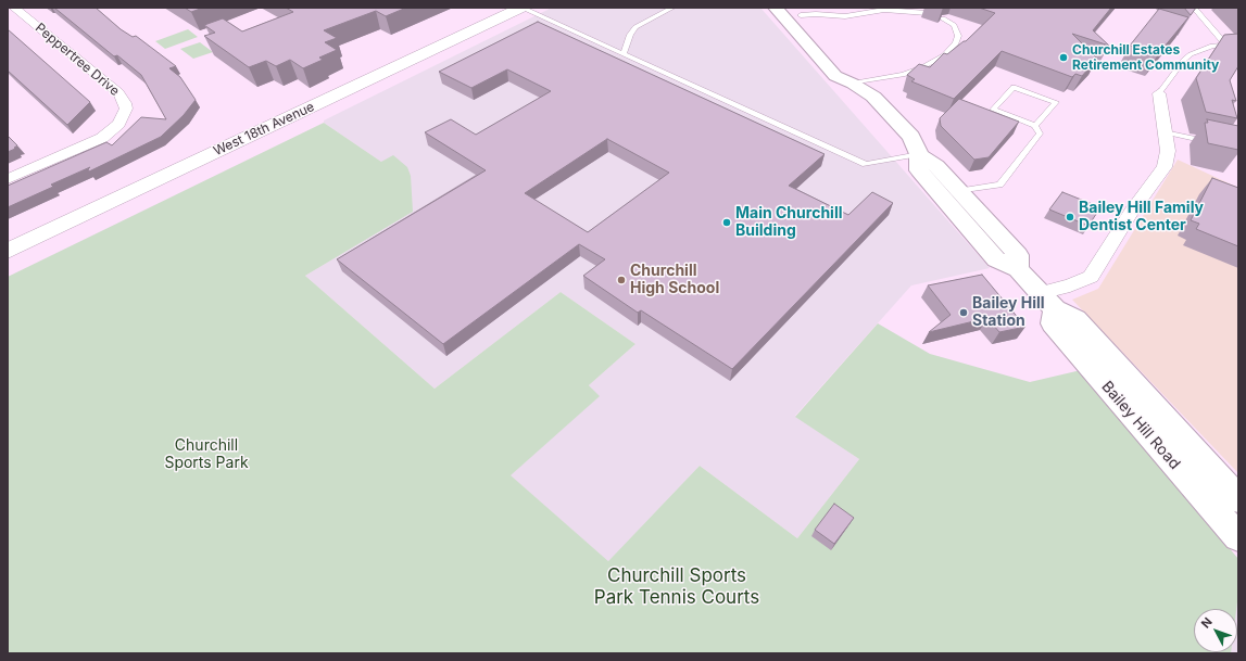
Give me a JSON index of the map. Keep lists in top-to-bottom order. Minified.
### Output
{"streets":{"main road":["Bailey Hill Road"],"street":["Peppertree Drive","West 18th Avenue"]},"parks":["Churchill Sports Park","Churchill Sports Park Tennis Courts"],"places":["Churchill Estates Retirement Community","Bailey Hill Family Dentist Center","Main Churchill Building","Churchill High School","Bailey Hill Station"],"north":"top left"}
